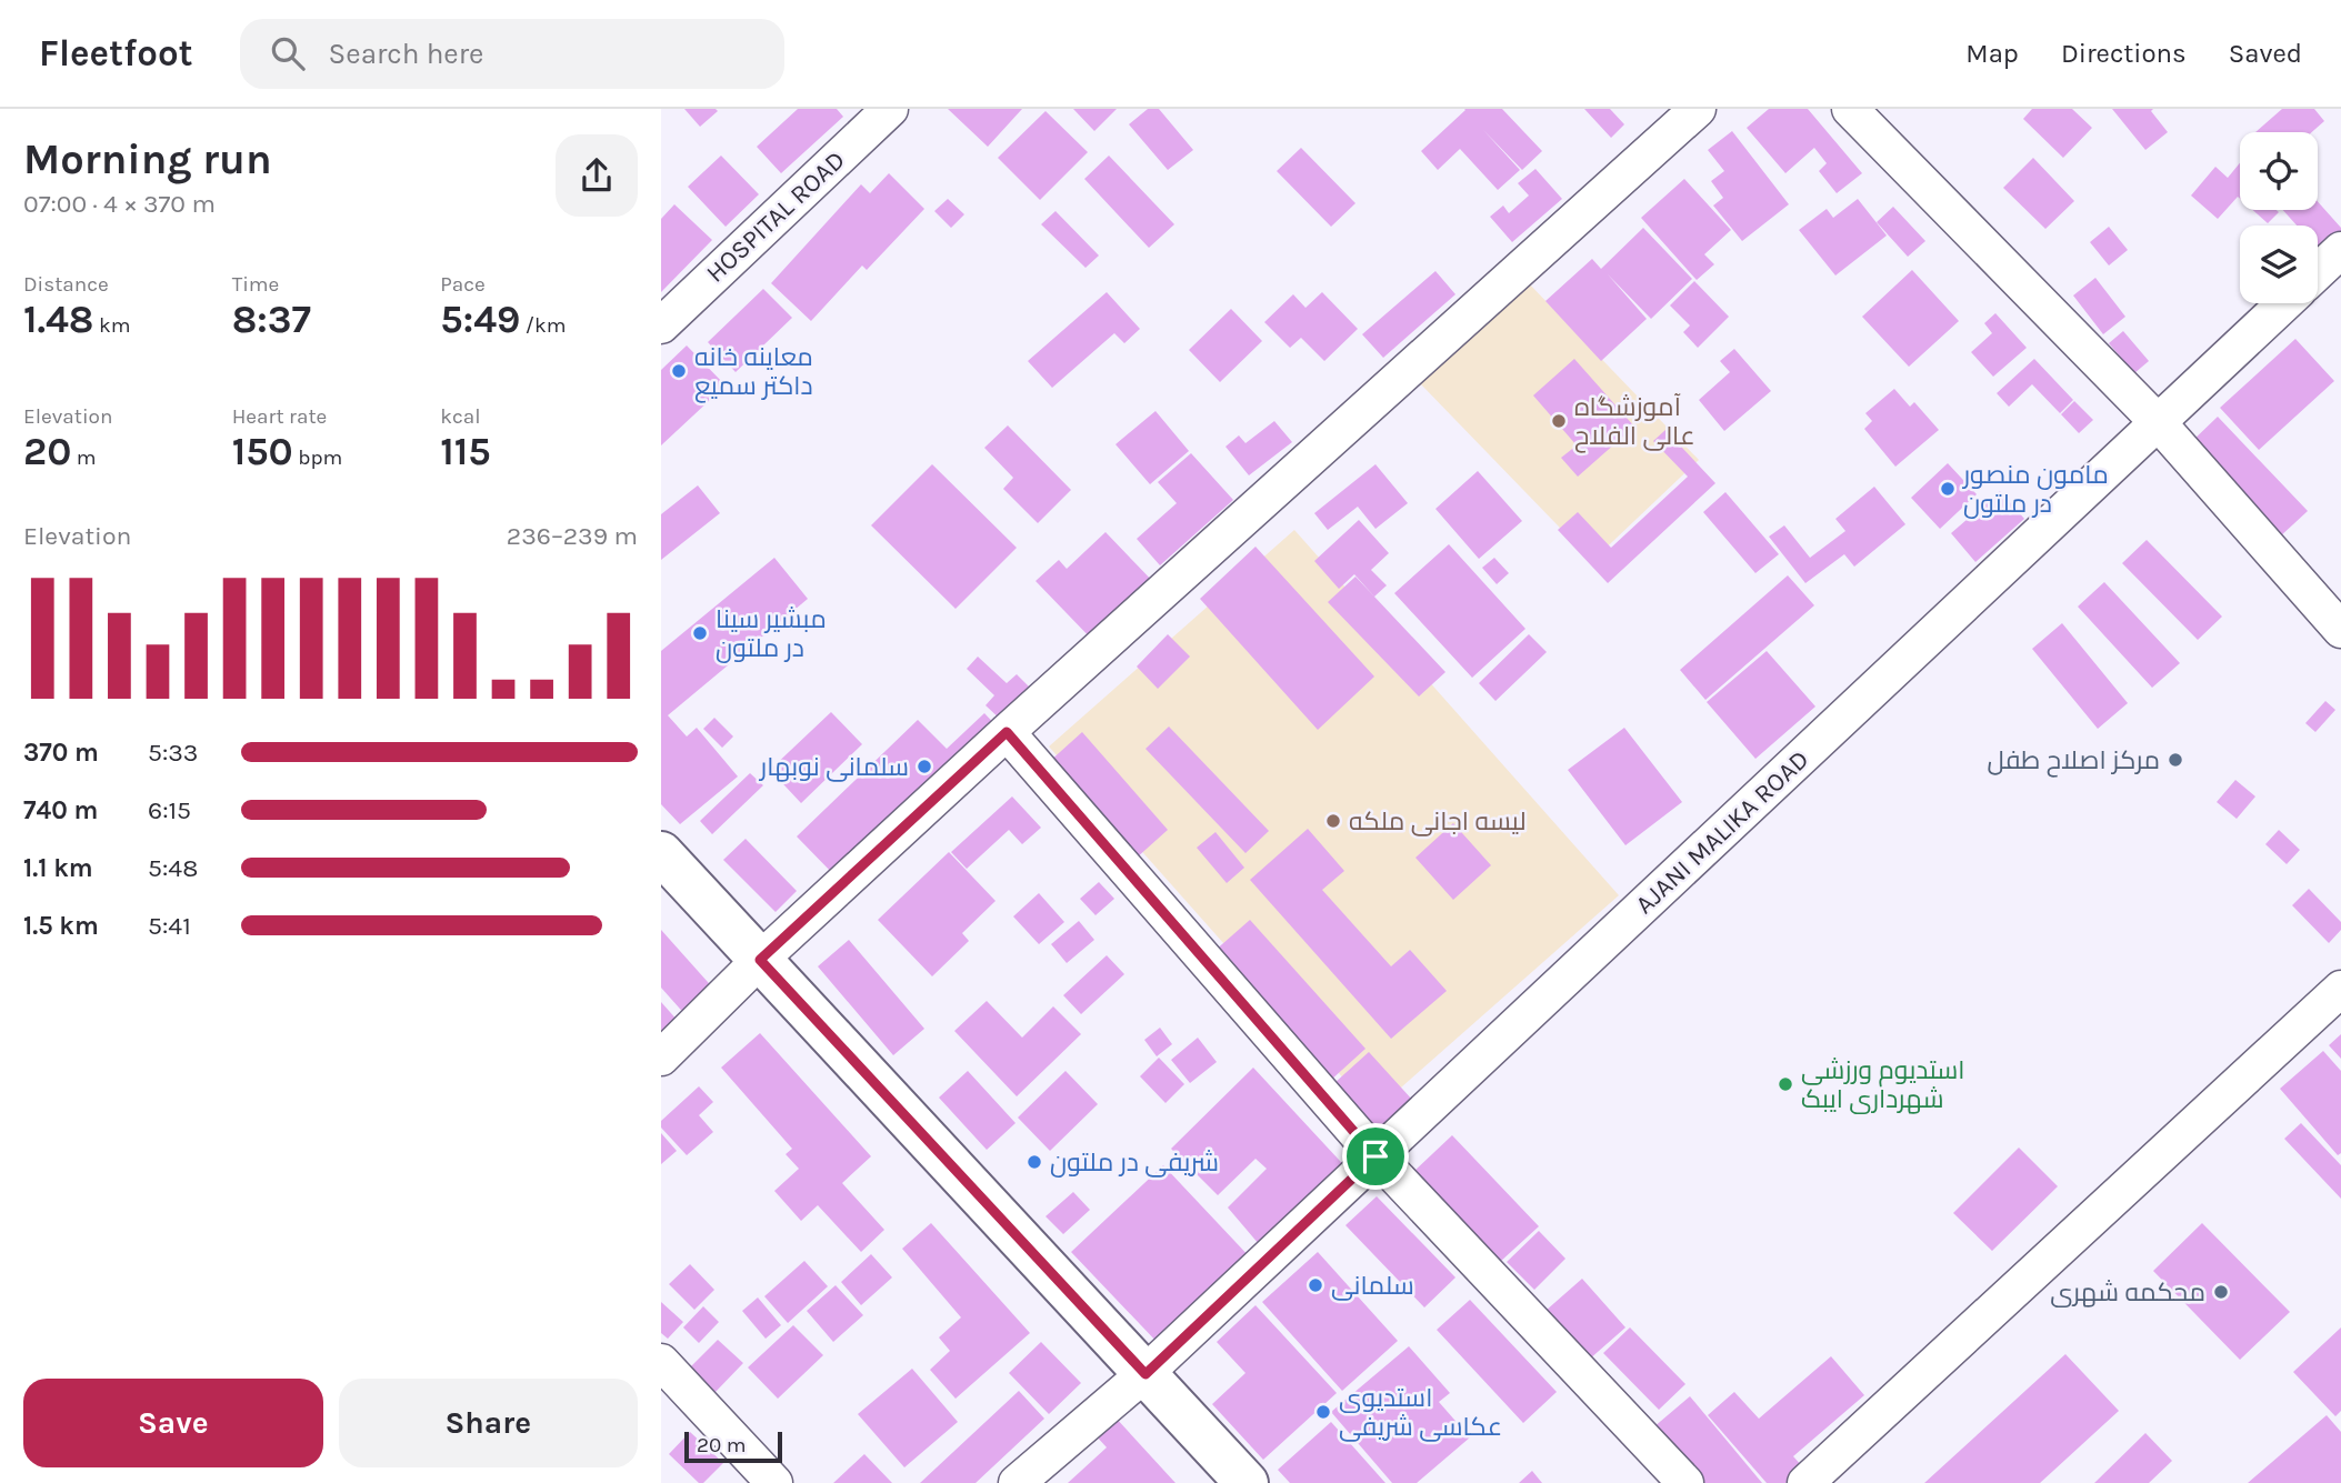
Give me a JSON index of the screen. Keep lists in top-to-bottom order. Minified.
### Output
{"streets":{"street":["HOSPITAL ROAD","AJANI MALIKA ROAD"]},"places":["معاینه خانه داکتر سمیع","آموزشگاه عالی الفلاح","مامون منصور در ملتون","مبشیر سینا در ملتون","مرکز اصلاح طفل","سلمانی نوبهار","لیسه اجانی ملکه","استدیوم ورزشی شهرداری ایبک","شریفی در ملتون","سلمانی","محکمه شهری","استدیوی عکاسی شریفی"],"scale_bar":"20 m","page":{"header":"Fleetfoot","search":"Search here","nav":["Map","Directions","Saved"],"heading":["Morning run","07:00 · 4 × 370 m"],"stats":[["Distance","1.48 km"],["Time","8:37"],["Pace","5:49 /km"],["Elevation","20 m"],["Heart rate","150 bpm"],["kcal","115"]],"chart":["Elevation","236–239 m"],"list":[{"name":"370 m","note":"5:33"},{"name":"740 m","note":"6:15"},{"name":"1.1 km","note":"5:48"},{"name":"1.5 km","note":"5:41"}],"buttons":["Save","Share"],"scale":"20 m"}}
